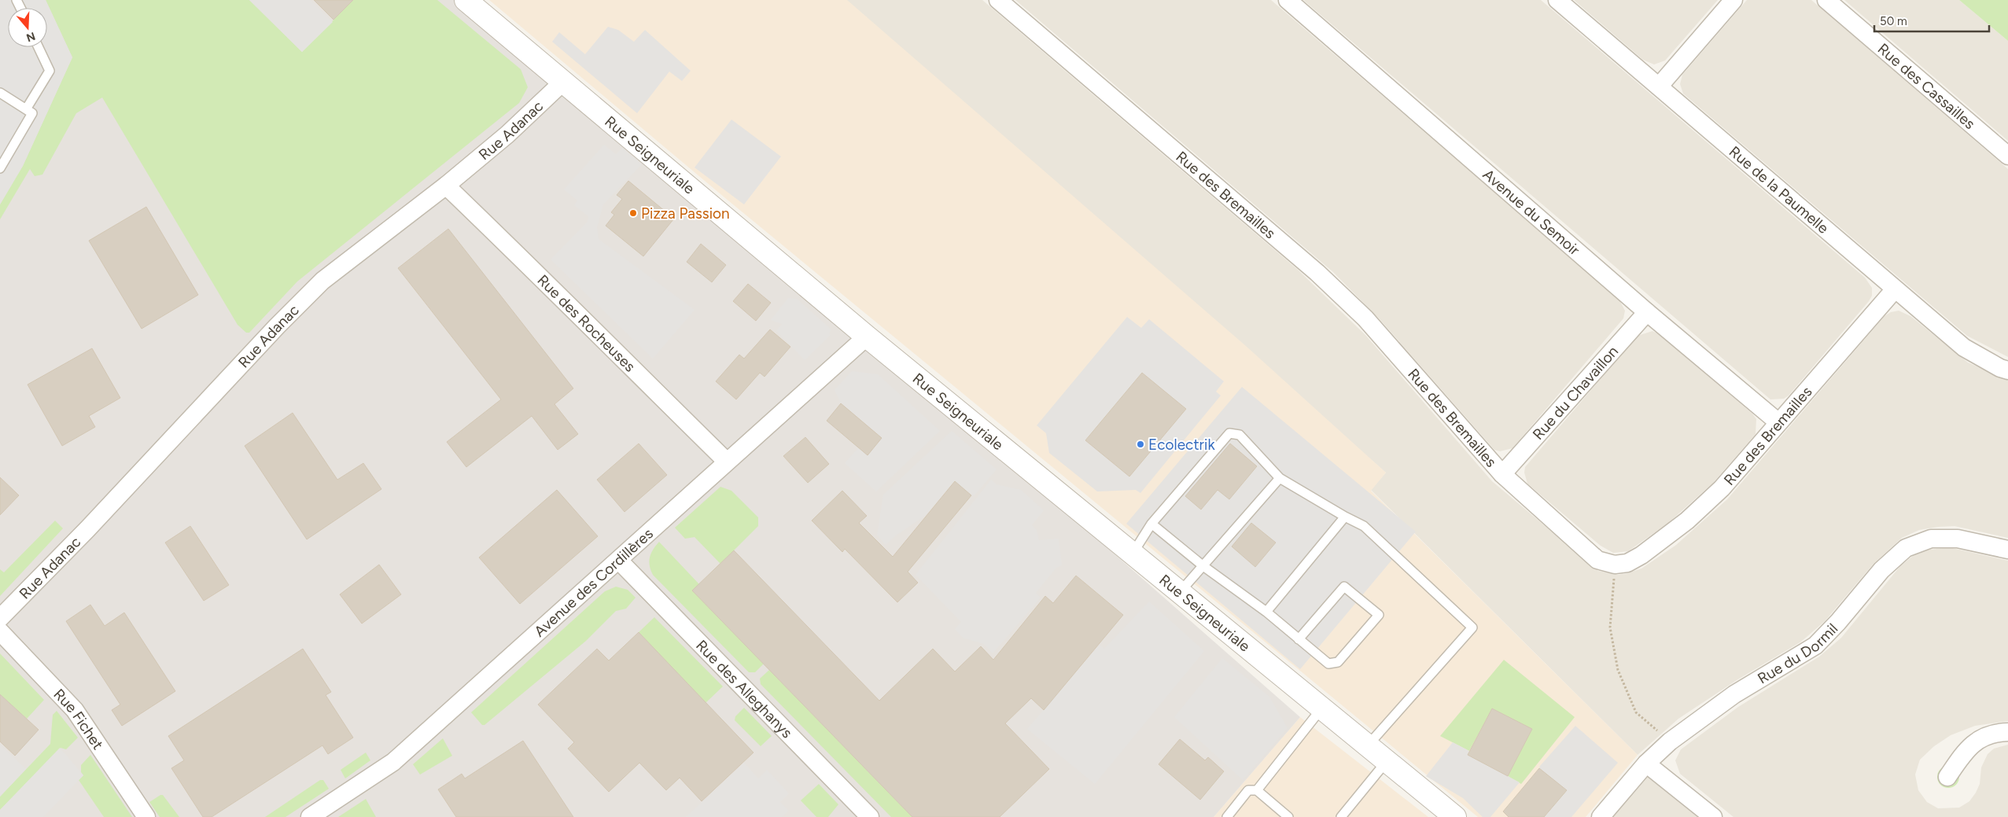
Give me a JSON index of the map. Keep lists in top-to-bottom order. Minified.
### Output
{"streets":{"street":["Rue des Cassailles","Rue Adanac","Rue Seigneuriale","Rue de la Paumelle","Rue des Bremailles","Avenue du Semoir","Rue des Rocheuses","Rue du Chavaillon","Avenue des Cordillères","Rue du Dormil","Rue des Alleghanys","Rue Fichet"]},"crossings":[["Rue Adanac","Rue Seigneuriale"],["Rue Adanac","Rue des Rocheuses"],["Rue Seigneuriale","Avenue des Cordillères"],["Rue de la Paumelle","Rue des Bremailles"],["Rue des Bremailles","Avenue du Semoir"],["Rue des Bremailles","Rue du Chavaillon"],["Avenue du Semoir","Rue du Chavaillon"],["Rue des Rocheuses","Avenue des Cordillères"],["Avenue des Cordillères","Rue des Alleghanys"]],"places":["Pizza Passion","Ecolectrik"],"scale_bar":"50 m","north":"bottom"}
